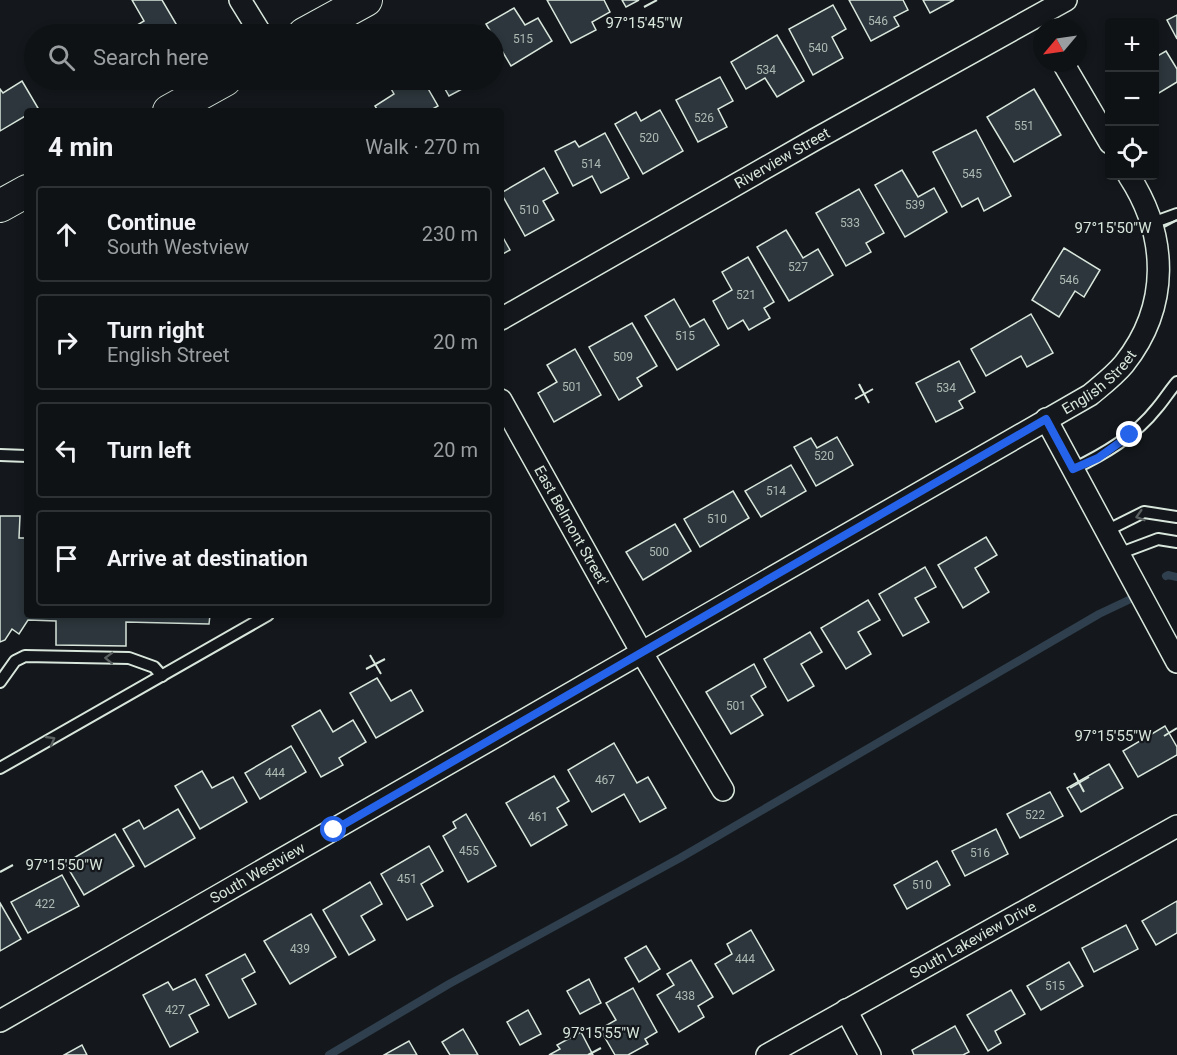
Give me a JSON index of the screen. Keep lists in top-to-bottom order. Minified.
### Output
{"streets":{"street":["Riverview Street","English Street","East Belmont Street'","South Westview","South Lakeview Drive"]},"crossings":[["English Street","South Westview"],["East Belmont Street'","South Westview"]],"house_numbers":["546","515","540","534","526","551","520","514","545","539","510","533","527","546","521","515","509","501","534","520","514","510","500","501","444","467","522","461","455","516","451","510","422","439","444","515","438","427"],"north":"bottom left","page":{"map_buttons":["+","−"],"search":"Search here","heading":["4 min","Walk · 270 m"],"list":[["Continue","South Westview","230 m"],["Turn right","English Street","20 m"],["Turn left","20 m"],"Arrive at destination"]},"coordinates":["97°15'45\"W","97°15'50\"W","97°15'55\"W"]}
